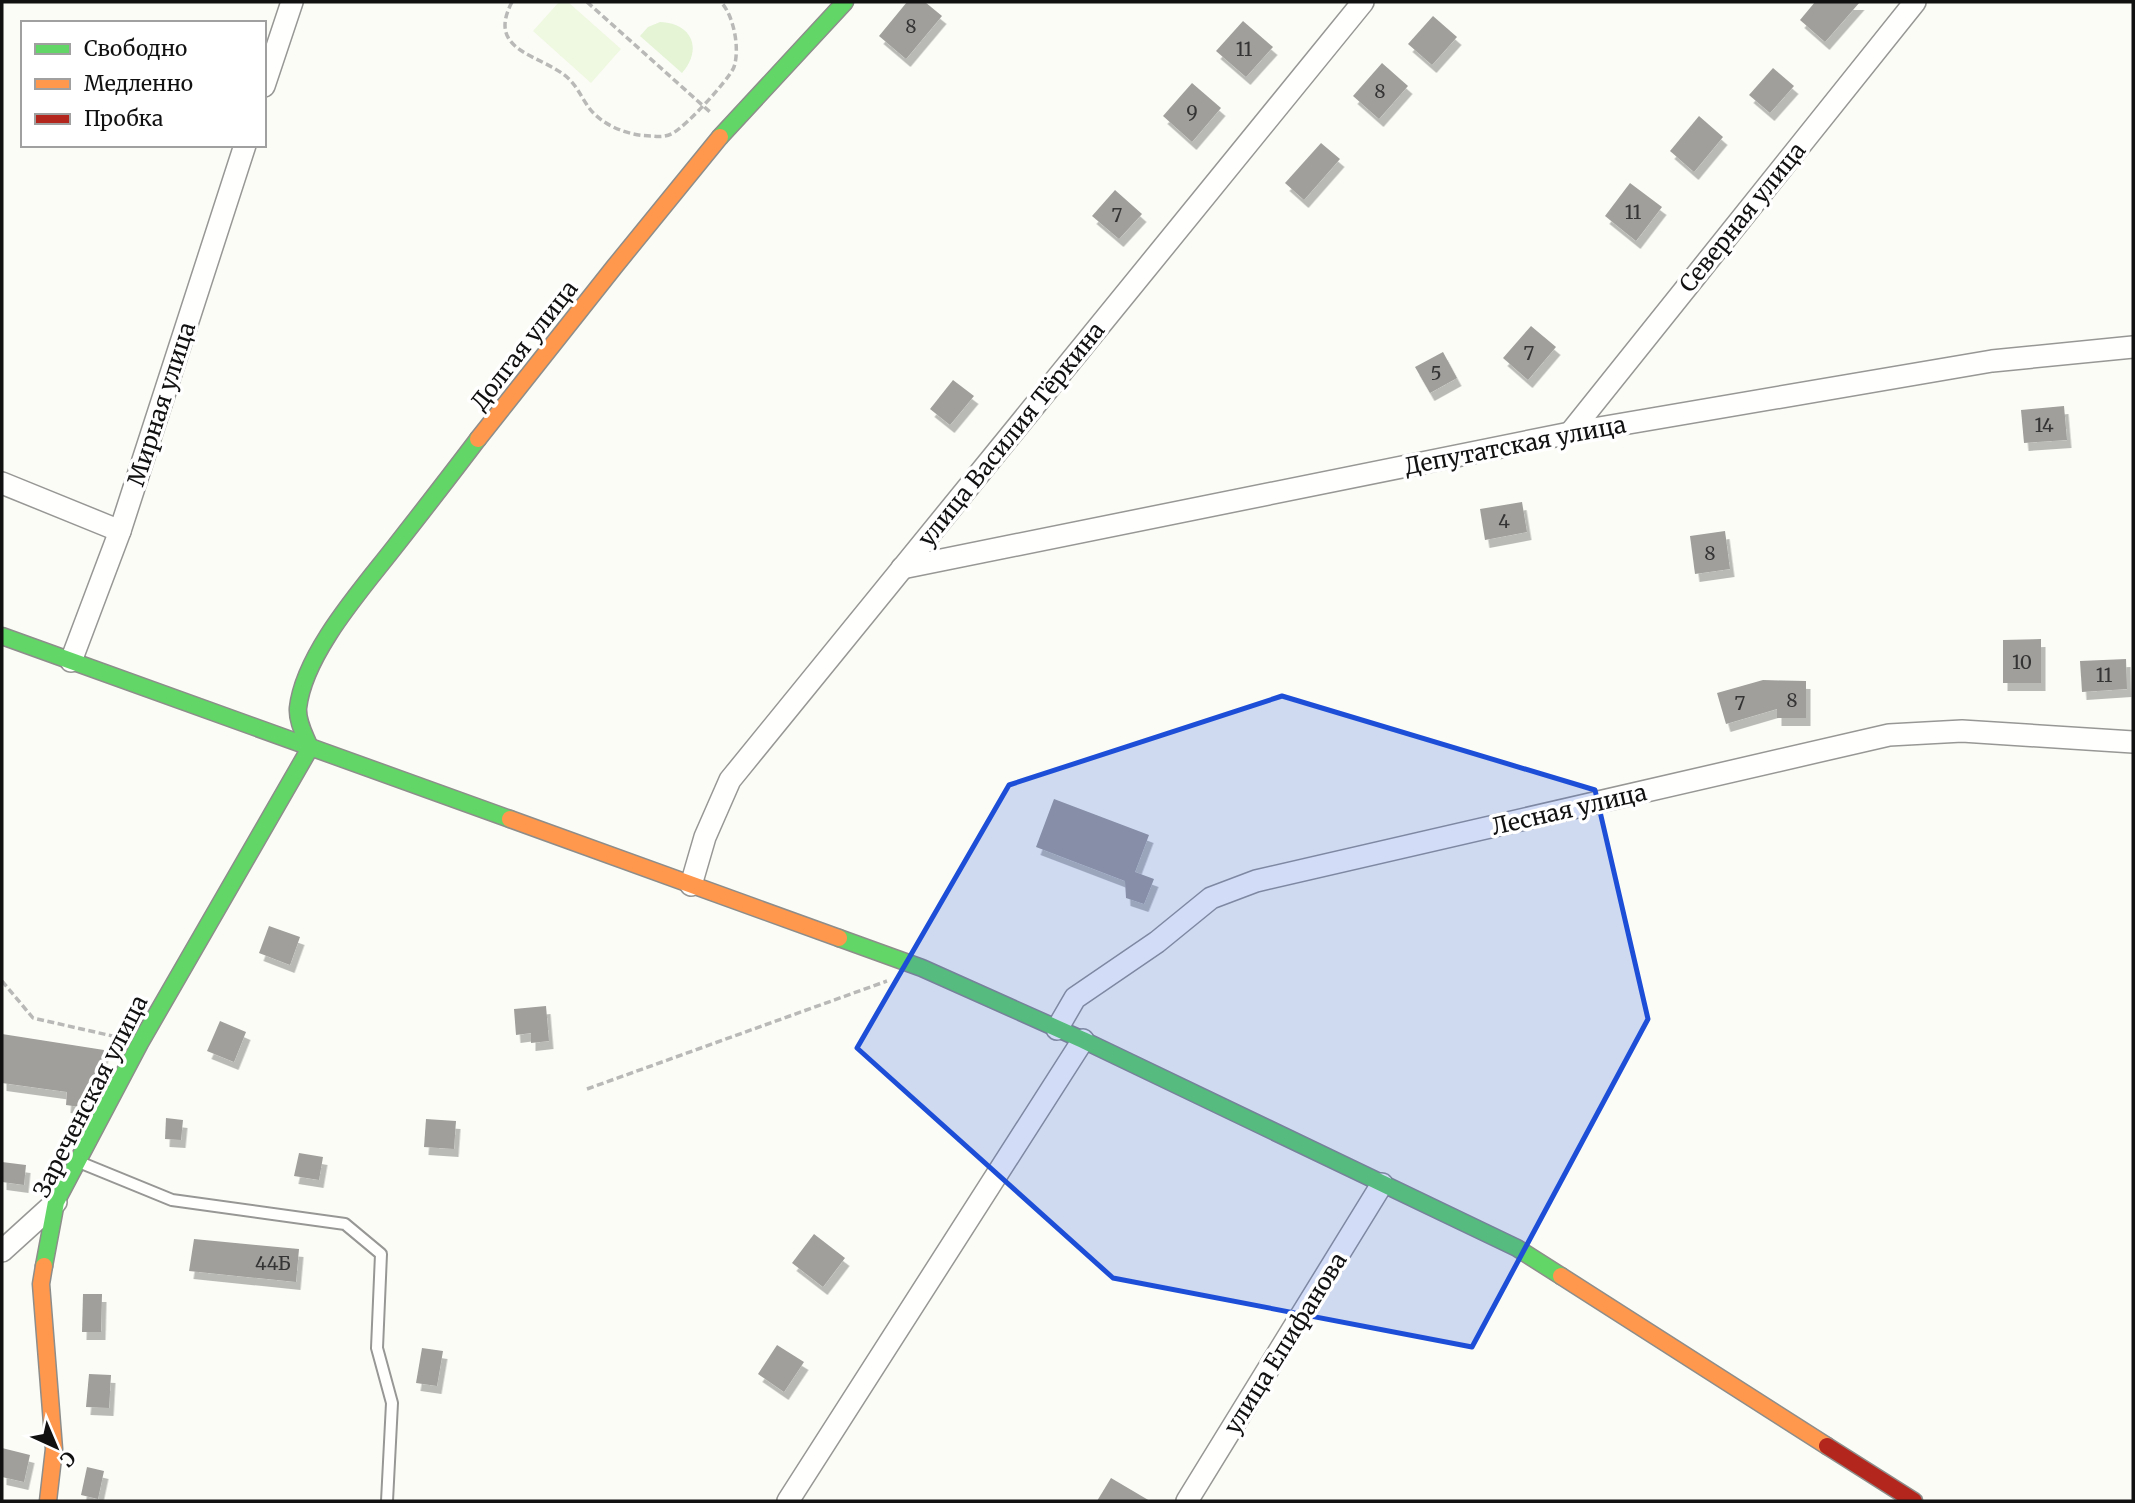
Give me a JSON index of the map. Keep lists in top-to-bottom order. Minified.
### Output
{"streets":{"street":["Северная улица","Долгая улица","Мирная улица","улица Василия Тёркина","Депутатская улица","Лесная улица","Зареченская улица","улица Епифанова"]},"crossings":[["Северная улица","Депутатская улица"],["Долгая улица","Зареченская улица"],["улица Василия Тёркина","Депутатская улица"]],"house_numbers":["8","11","8","9","11","7","7","5","14","4","8","10","11","8","7","44Б"],"legend":["Свободно","Медленно","Пробка"],"north":"bottom right"}
